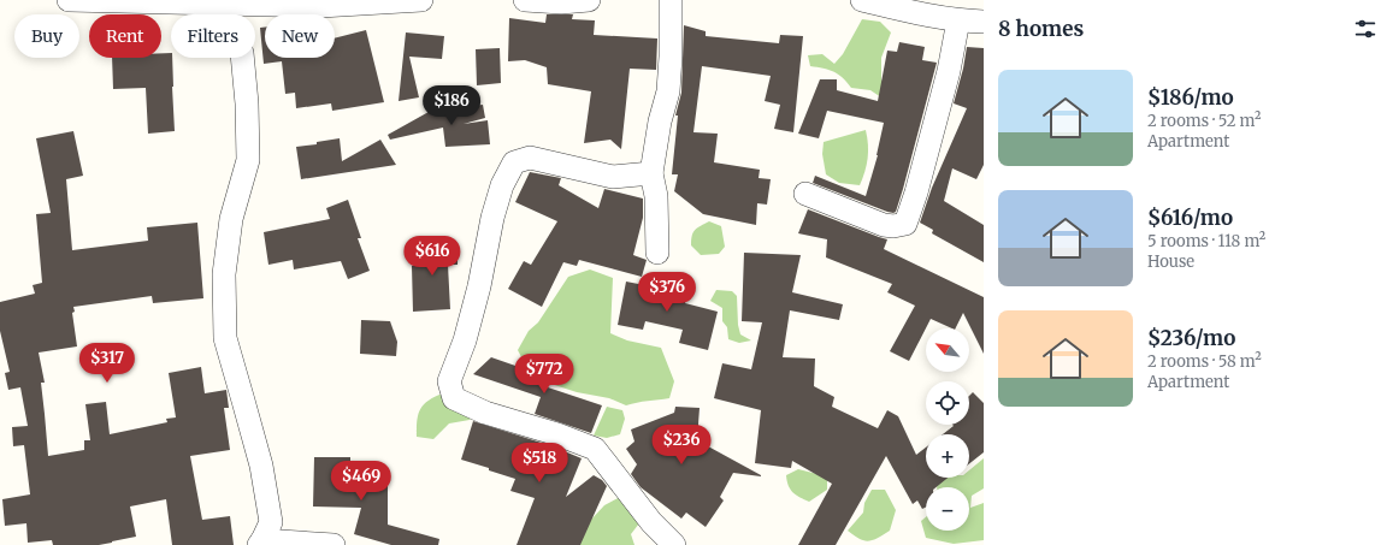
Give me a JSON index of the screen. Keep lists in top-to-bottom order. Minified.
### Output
{"north":"top left","page":{"heading":"8 homes","chip":["Buy","Rent","Filters","New"],"list":[{"name":"$186/mo","note":"2 rooms · 52 m² · Apartment"},{"name":"$616/mo","note":"5 rooms · 118 m² · House"},{"name":"$236/mo","note":"2 rooms · 58 m² · Apartment"}],"price":["$186","$616","$376","$317","$772","$236","$518","$469"],"map_buttons":["+","−"]}}
